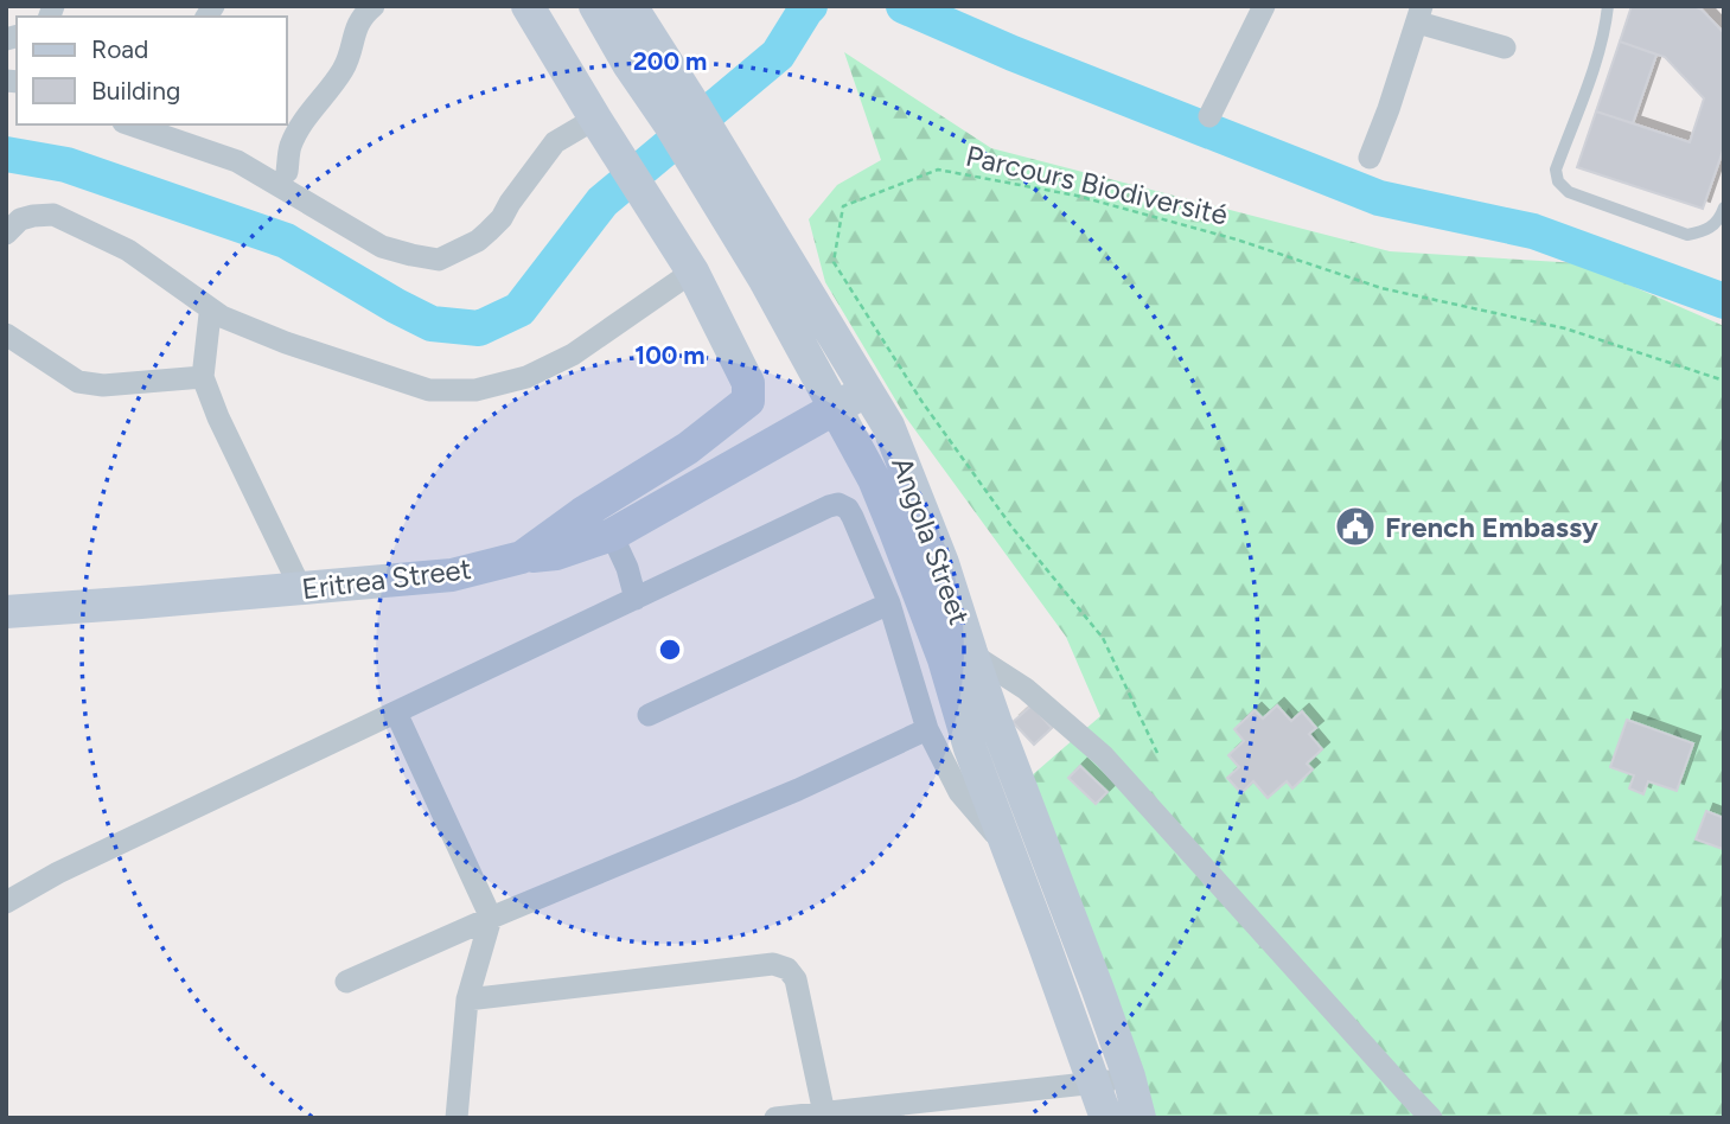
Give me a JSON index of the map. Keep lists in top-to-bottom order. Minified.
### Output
{"streets":{"main road":["Angola Street","Eritrea Street"],"path":["Parcours Biodiversité"]},"places":{"public building":["French Embassy"]},"legend":["Road","Building"],"rings":["200 m","100 m"]}
